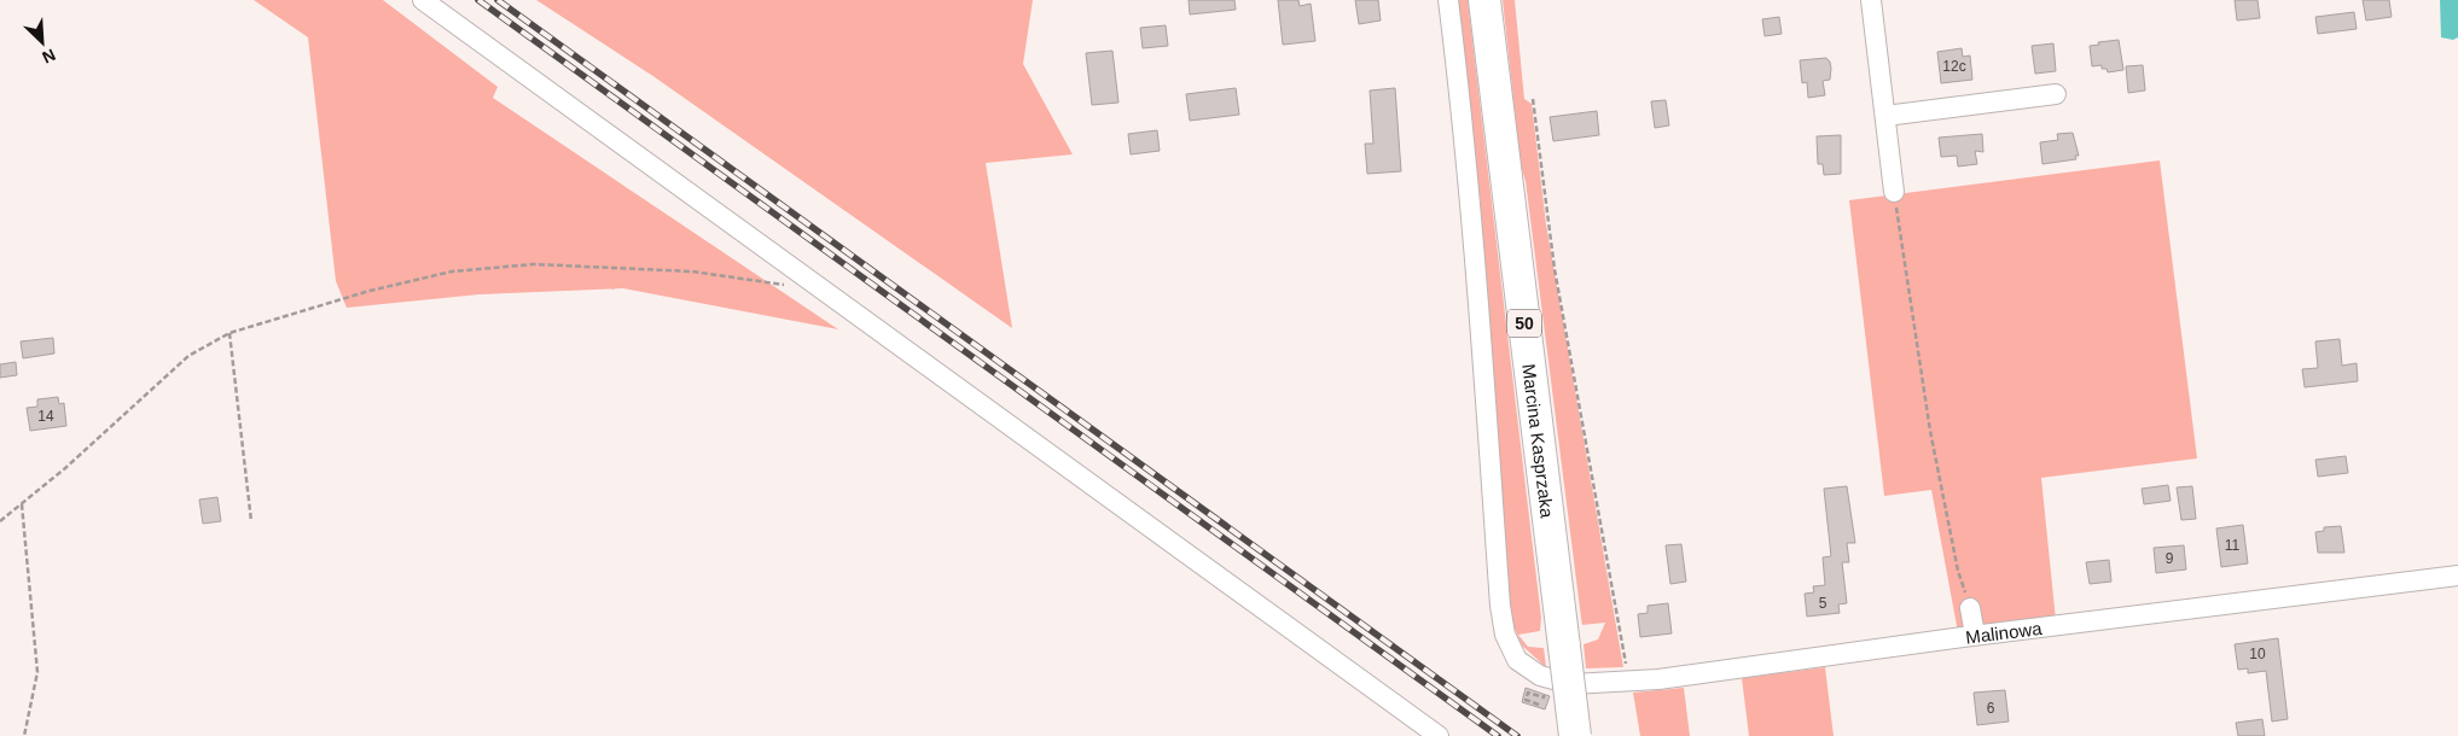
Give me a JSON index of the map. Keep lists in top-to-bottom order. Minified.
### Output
{"streets":{"main road":["50","Marcina Kasprzaka"],"street":["Malinowa"]},"house_numbers":["12c","14","11","9","5","10","6"],"north":"bottom right"}
